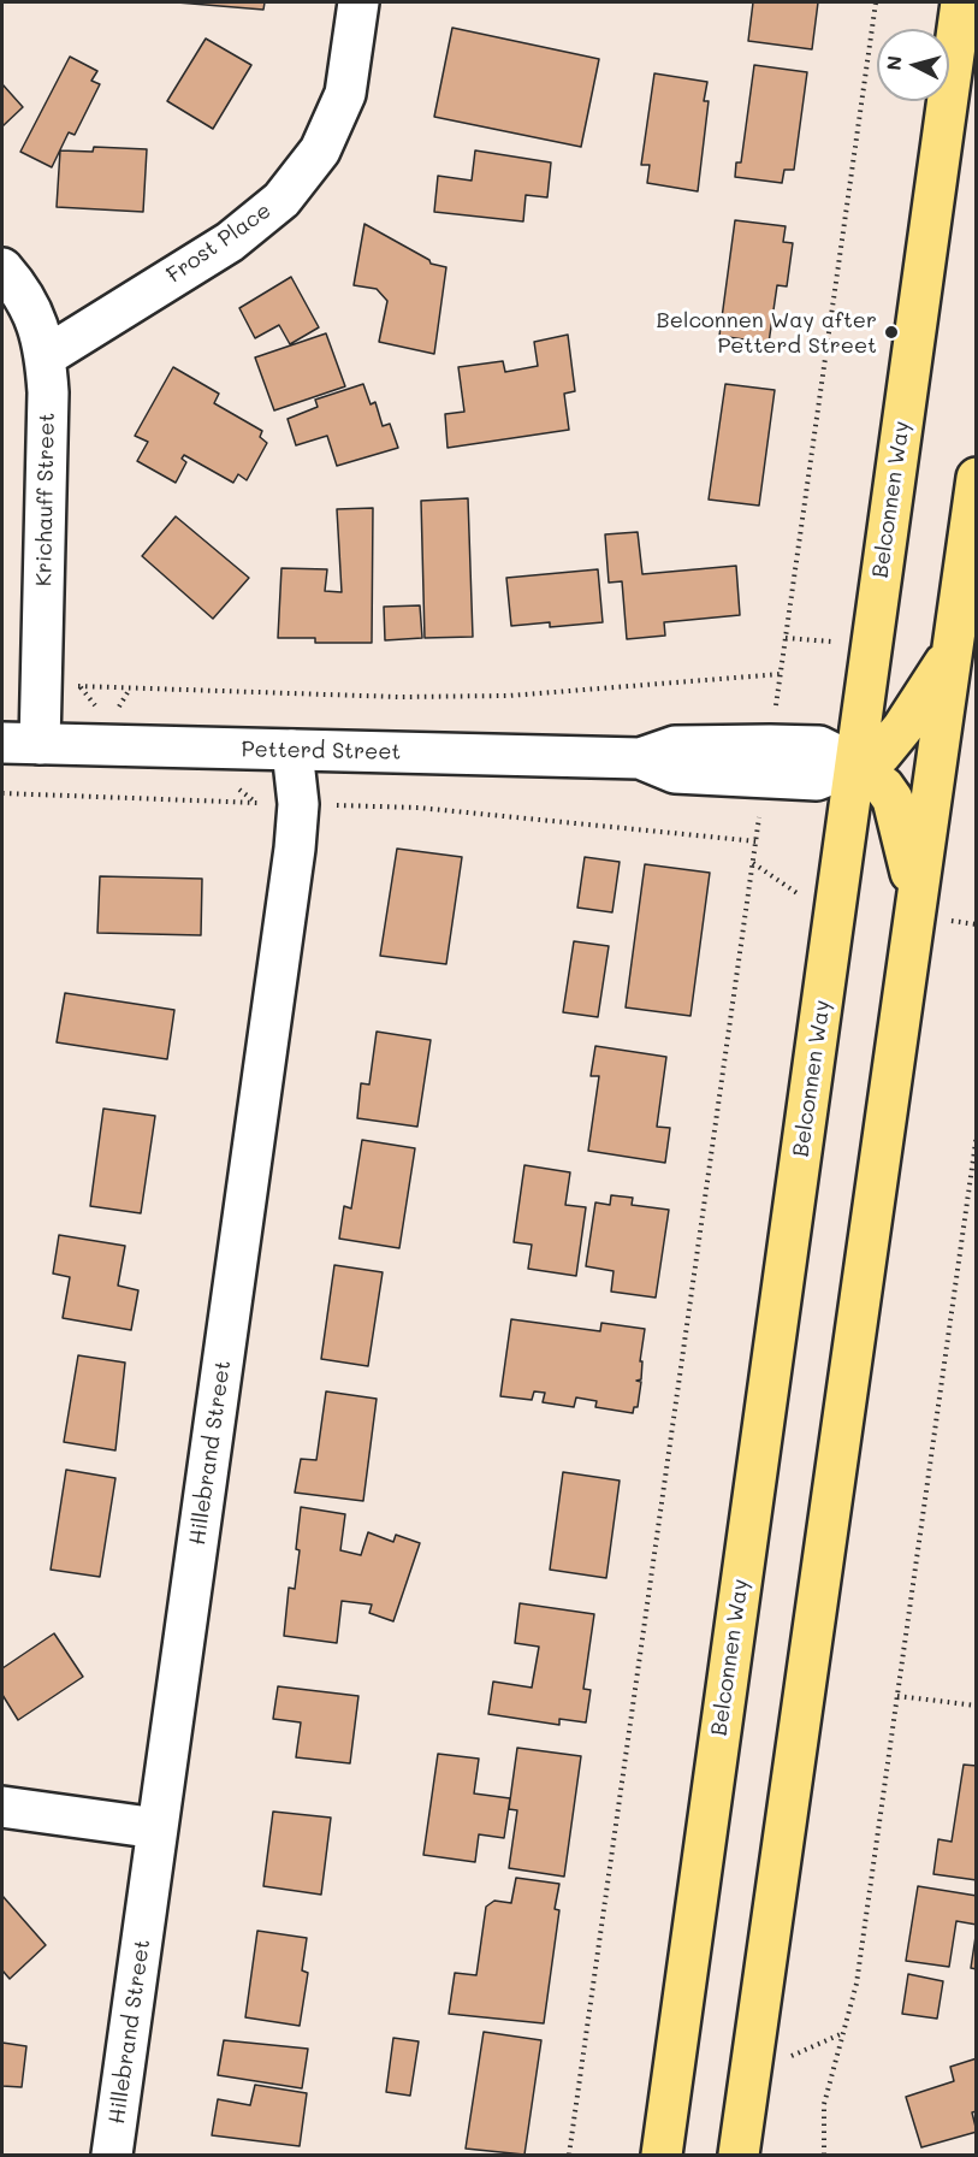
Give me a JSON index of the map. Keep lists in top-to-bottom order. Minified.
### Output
{"streets":{"main road":["Belconnen Way"],"street":["Frost Place","Krichauff Street","Petterd Street","Hillebrand Street"]},"crossings":[["Frost Place","Krichauff Street"],["Krichauff Street","Petterd Street"],["Belconnen Way","Petterd Street"],["Petterd Street","Hillebrand Street"]],"places":["Belconnen Way after Petterd Street"],"north":"left"}
